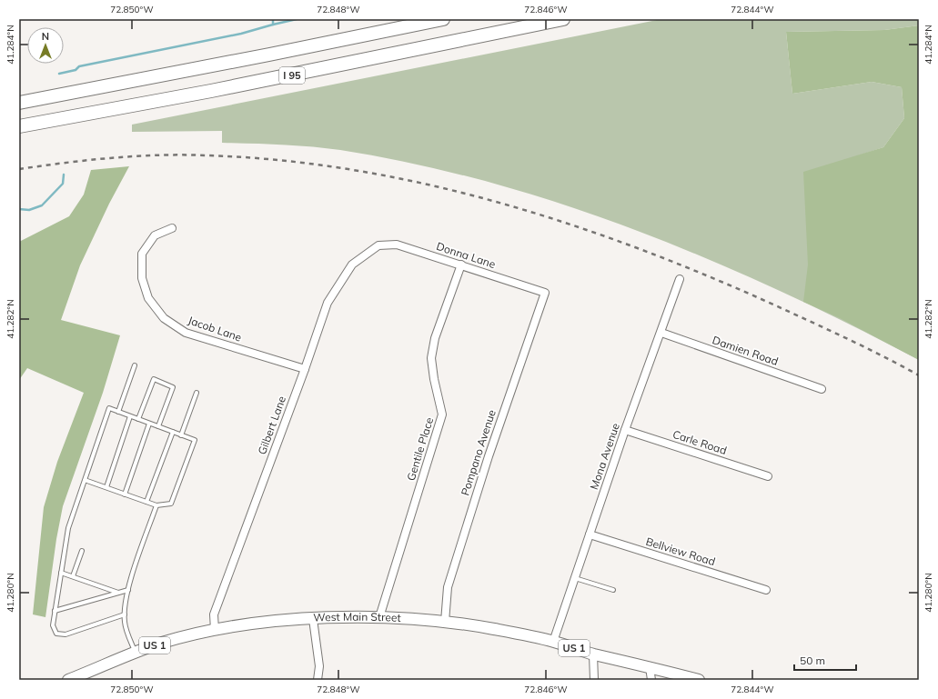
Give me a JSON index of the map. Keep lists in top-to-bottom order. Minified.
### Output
{"streets":{"highway":["I 95"],"main road":["West Main Street","US 1"],"street":["Donna Lane","Jacob Lane","Damien Road","Gilbert Lane","Carle Road","Gentile Place","Pompano Avenue","Mona Avenue","Bellview Road"]},"crossings":[["Donna Lane","Gilbert Lane"],["Donna Lane","Gentile Place"],["Donna Lane","Pompano Avenue"],["Jacob Lane","Gilbert Lane"],["Damien Road","Mona Avenue"],["Gilbert Lane","West Main Street"],["Carle Road","Mona Avenue"],["Gentile Place","West Main Street"],["Pompano Avenue","West Main Street"],["Mona Avenue","Bellview Road"],["Mona Avenue","West Main Street"]],"scale_bar":"50 m","north":"top","coordinates":["72.850°W","72.848°W","72.846°W","72.844°W","41.284°N","41.282°N","41.280°N"]}
